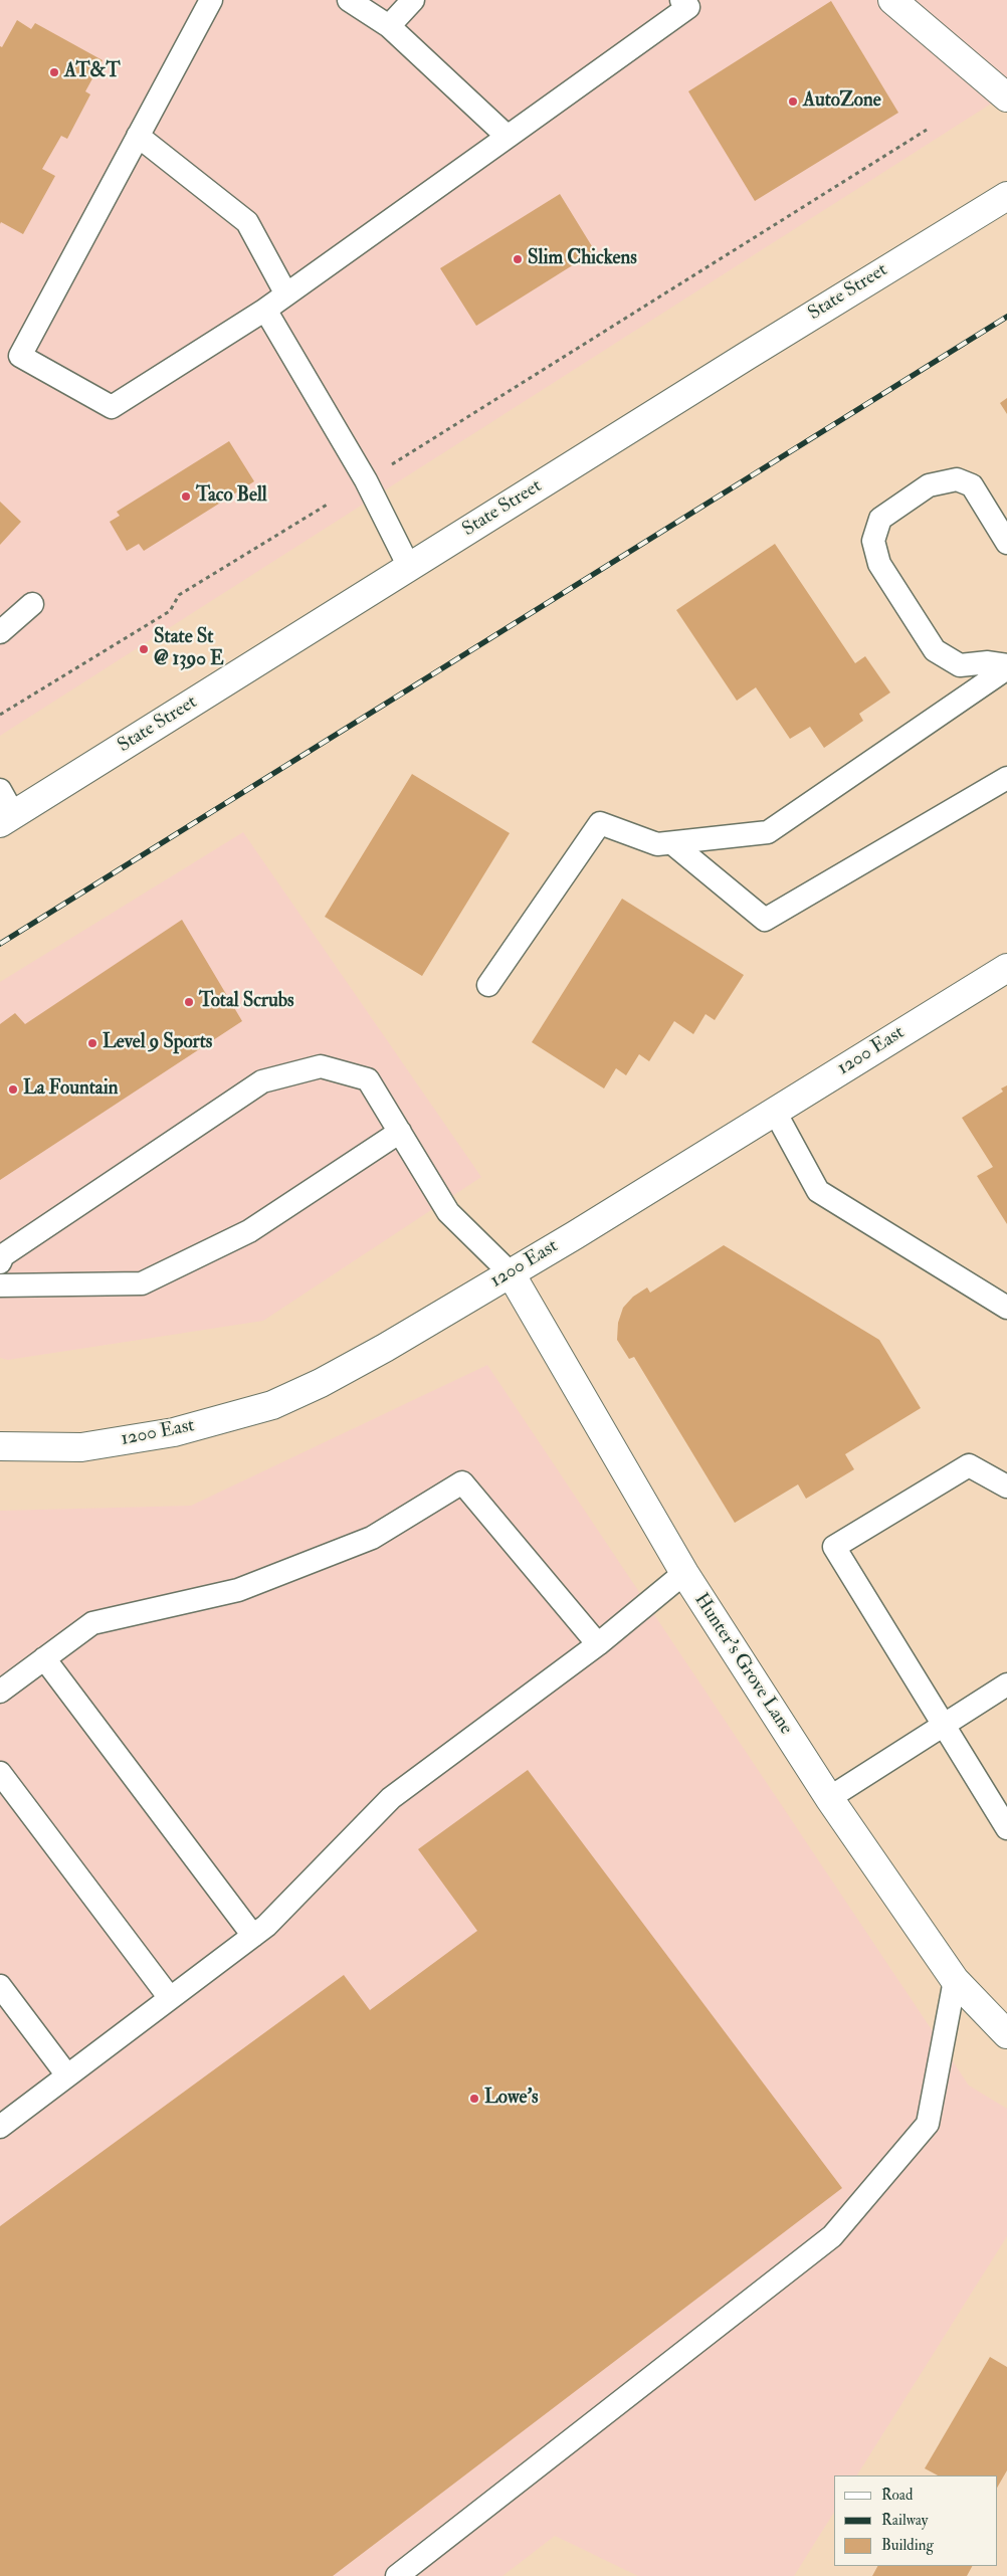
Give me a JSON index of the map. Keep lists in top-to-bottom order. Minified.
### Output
{"streets":{"main road":["State Street","1200 East","Hunter's Grove Lane"]},"crossings":[["1200 East","Hunter's Grove Lane"]],"places":["AT&T","AutoZone","Slim Chickens","Taco Bell","State St @ 1390 E","Total Scrubs","Level 9 Sports","La Fountain","Lowe's"],"legend":["Road","Railway","Building"]}
